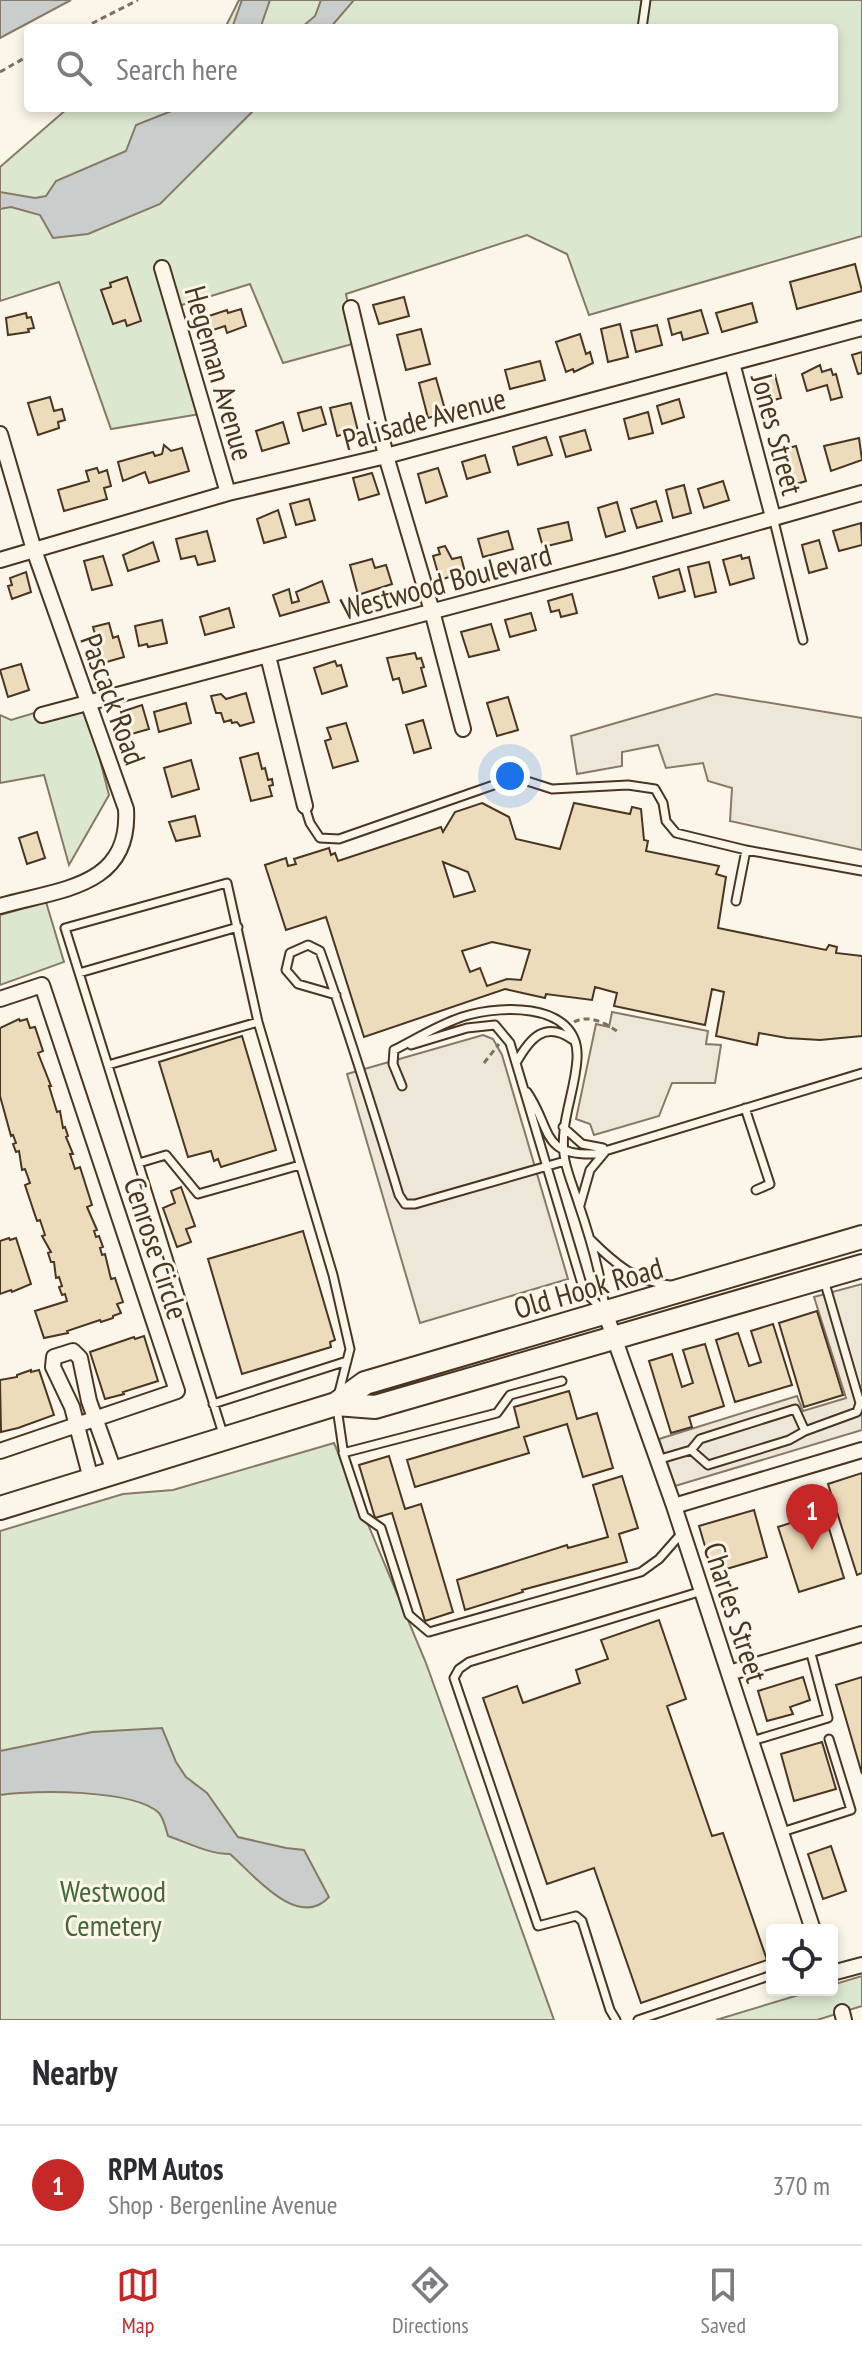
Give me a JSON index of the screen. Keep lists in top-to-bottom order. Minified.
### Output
{"streets":{"main road":["Old Hook Road"],"street":["Hegeman Avenue","Palisade Avenue","Jones Street","Westwood Boulevard","Pascack Road","Cenrose Circle","Charles Street"]},"crossings":[["Hegeman Avenue","Palisade Avenue"],["Palisade Avenue","Jones Street"],["Palisade Avenue","Pascack Road"],["Jones Street","Westwood Boulevard"],["Westwood Boulevard","Pascack Road"],["Old Hook Road","Charles Street"]],"parks":["Westwood Cemetery"],"page":{"search":"Search here","pins":"1","heading":"Nearby","list":[{"mark":"1","name":"RPM Autos","note":"Shop · Bergenline Avenue","value":"370 m"}],"nav":["Map","Directions","Saved"]}}
